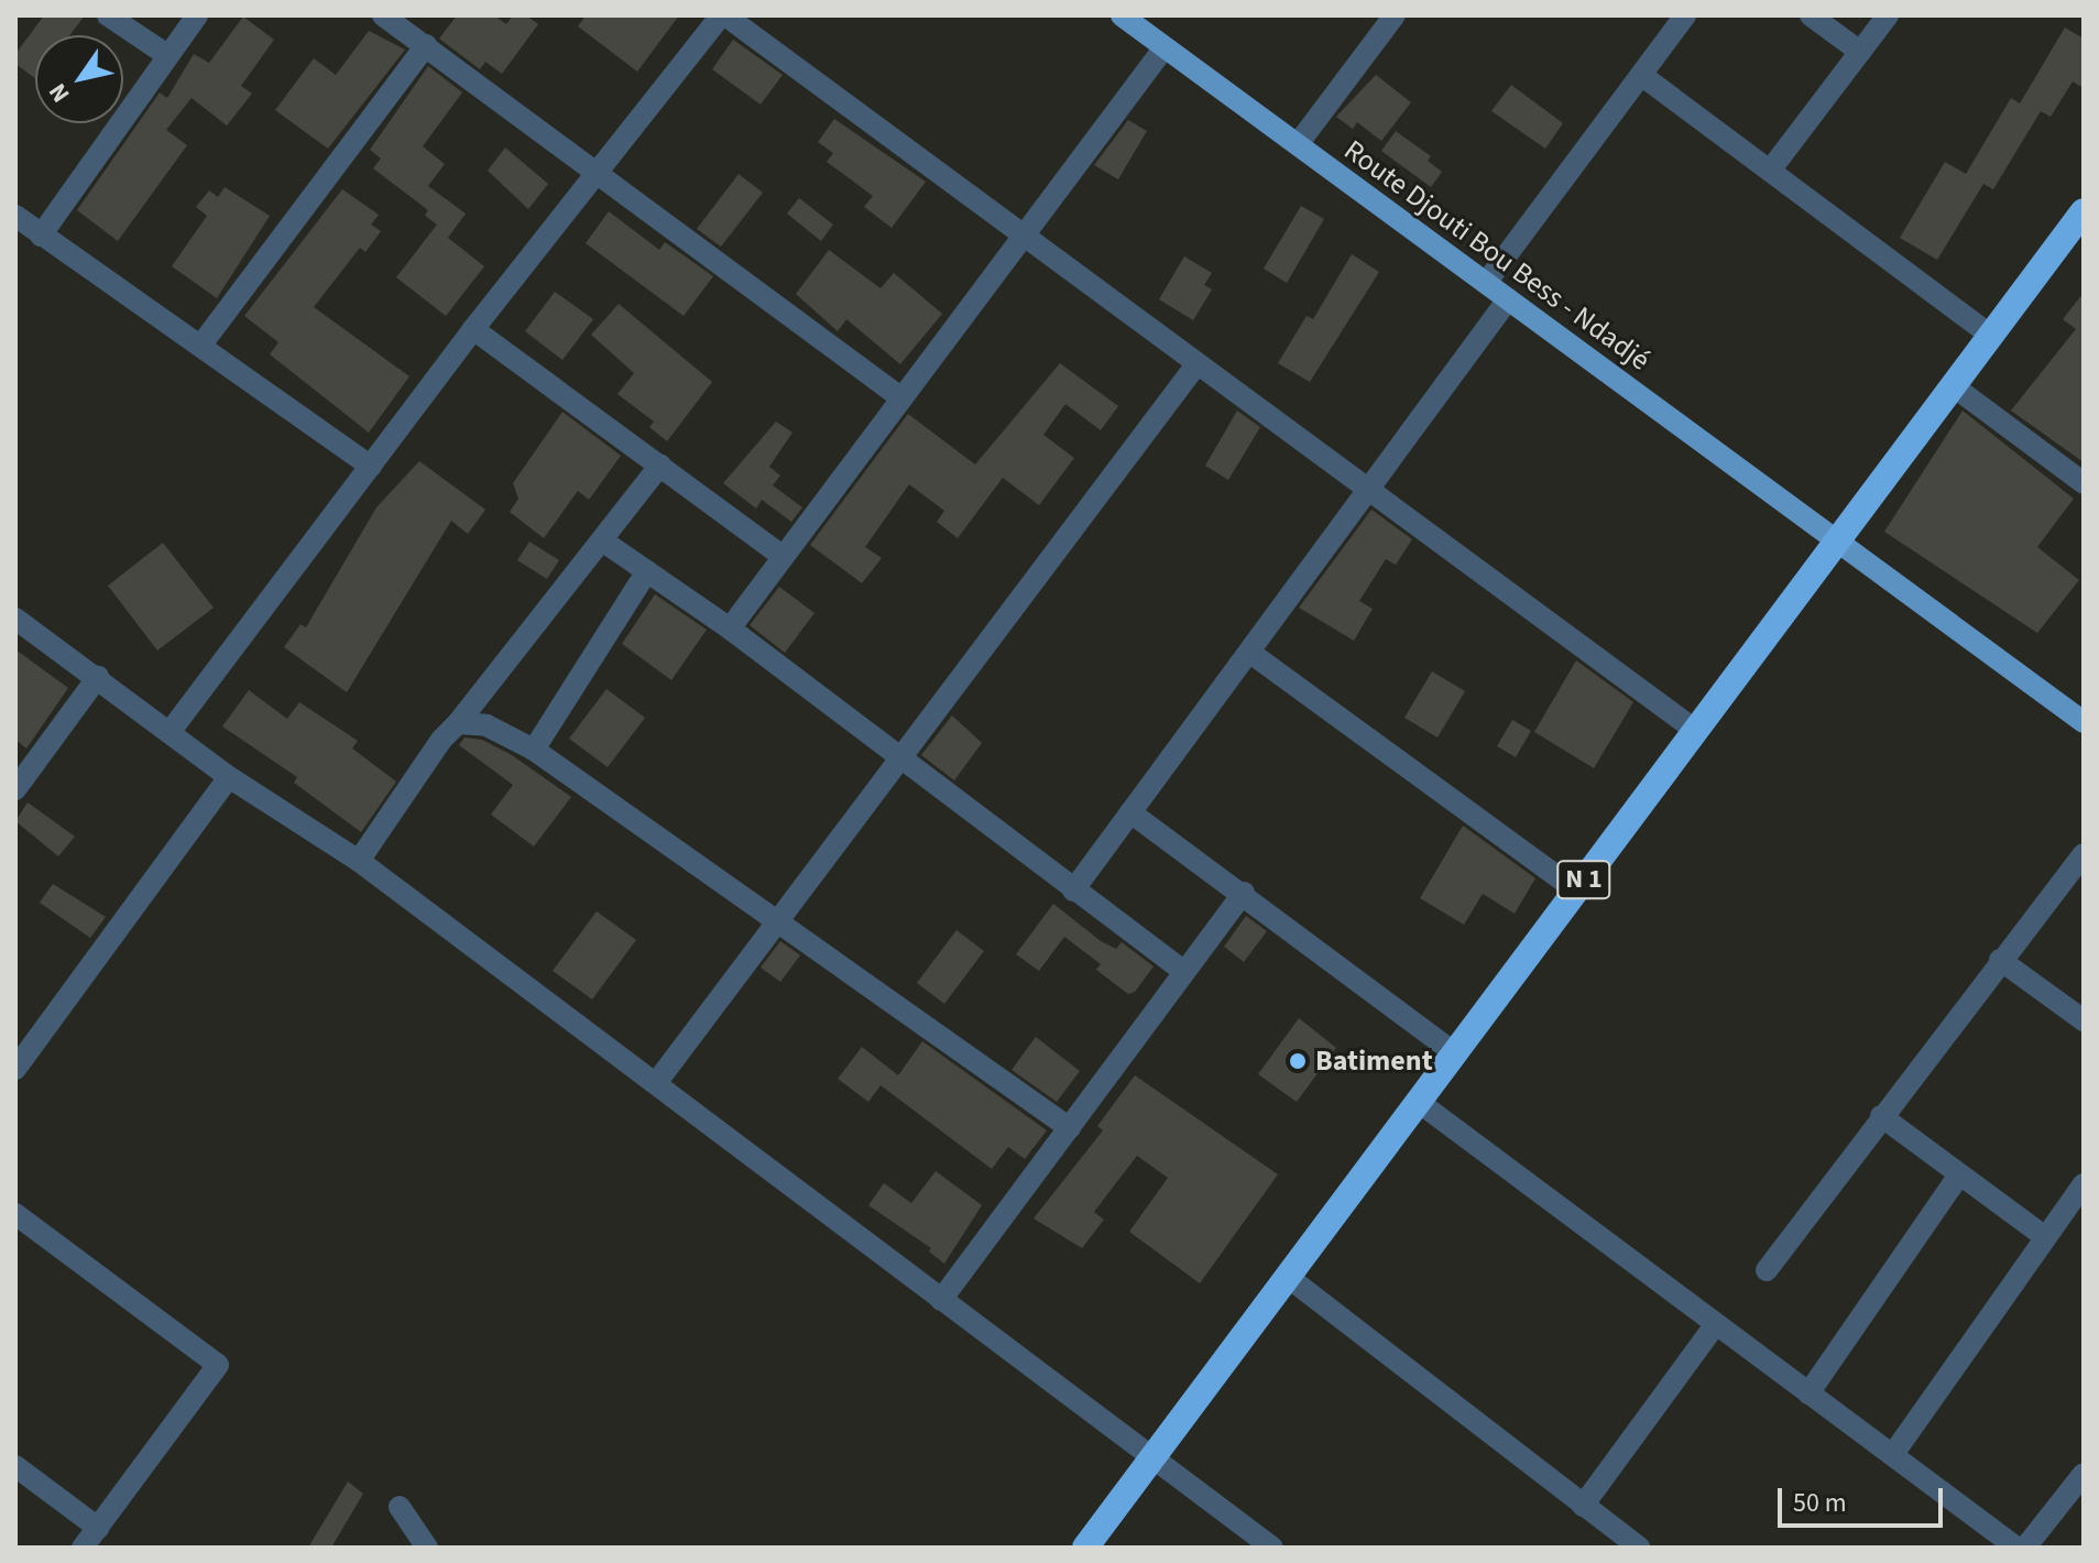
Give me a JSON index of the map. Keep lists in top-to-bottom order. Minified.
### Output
{"streets":{"highway":["N 1"],"main road":["Route Djouti Bou Bess - Ndadjé"]},"crossings":[["Route Djouti Bou Bess - Ndadjé","N 1"]],"places":["Batiment"],"scale_bar":"50 m","north":"bottom left"}
